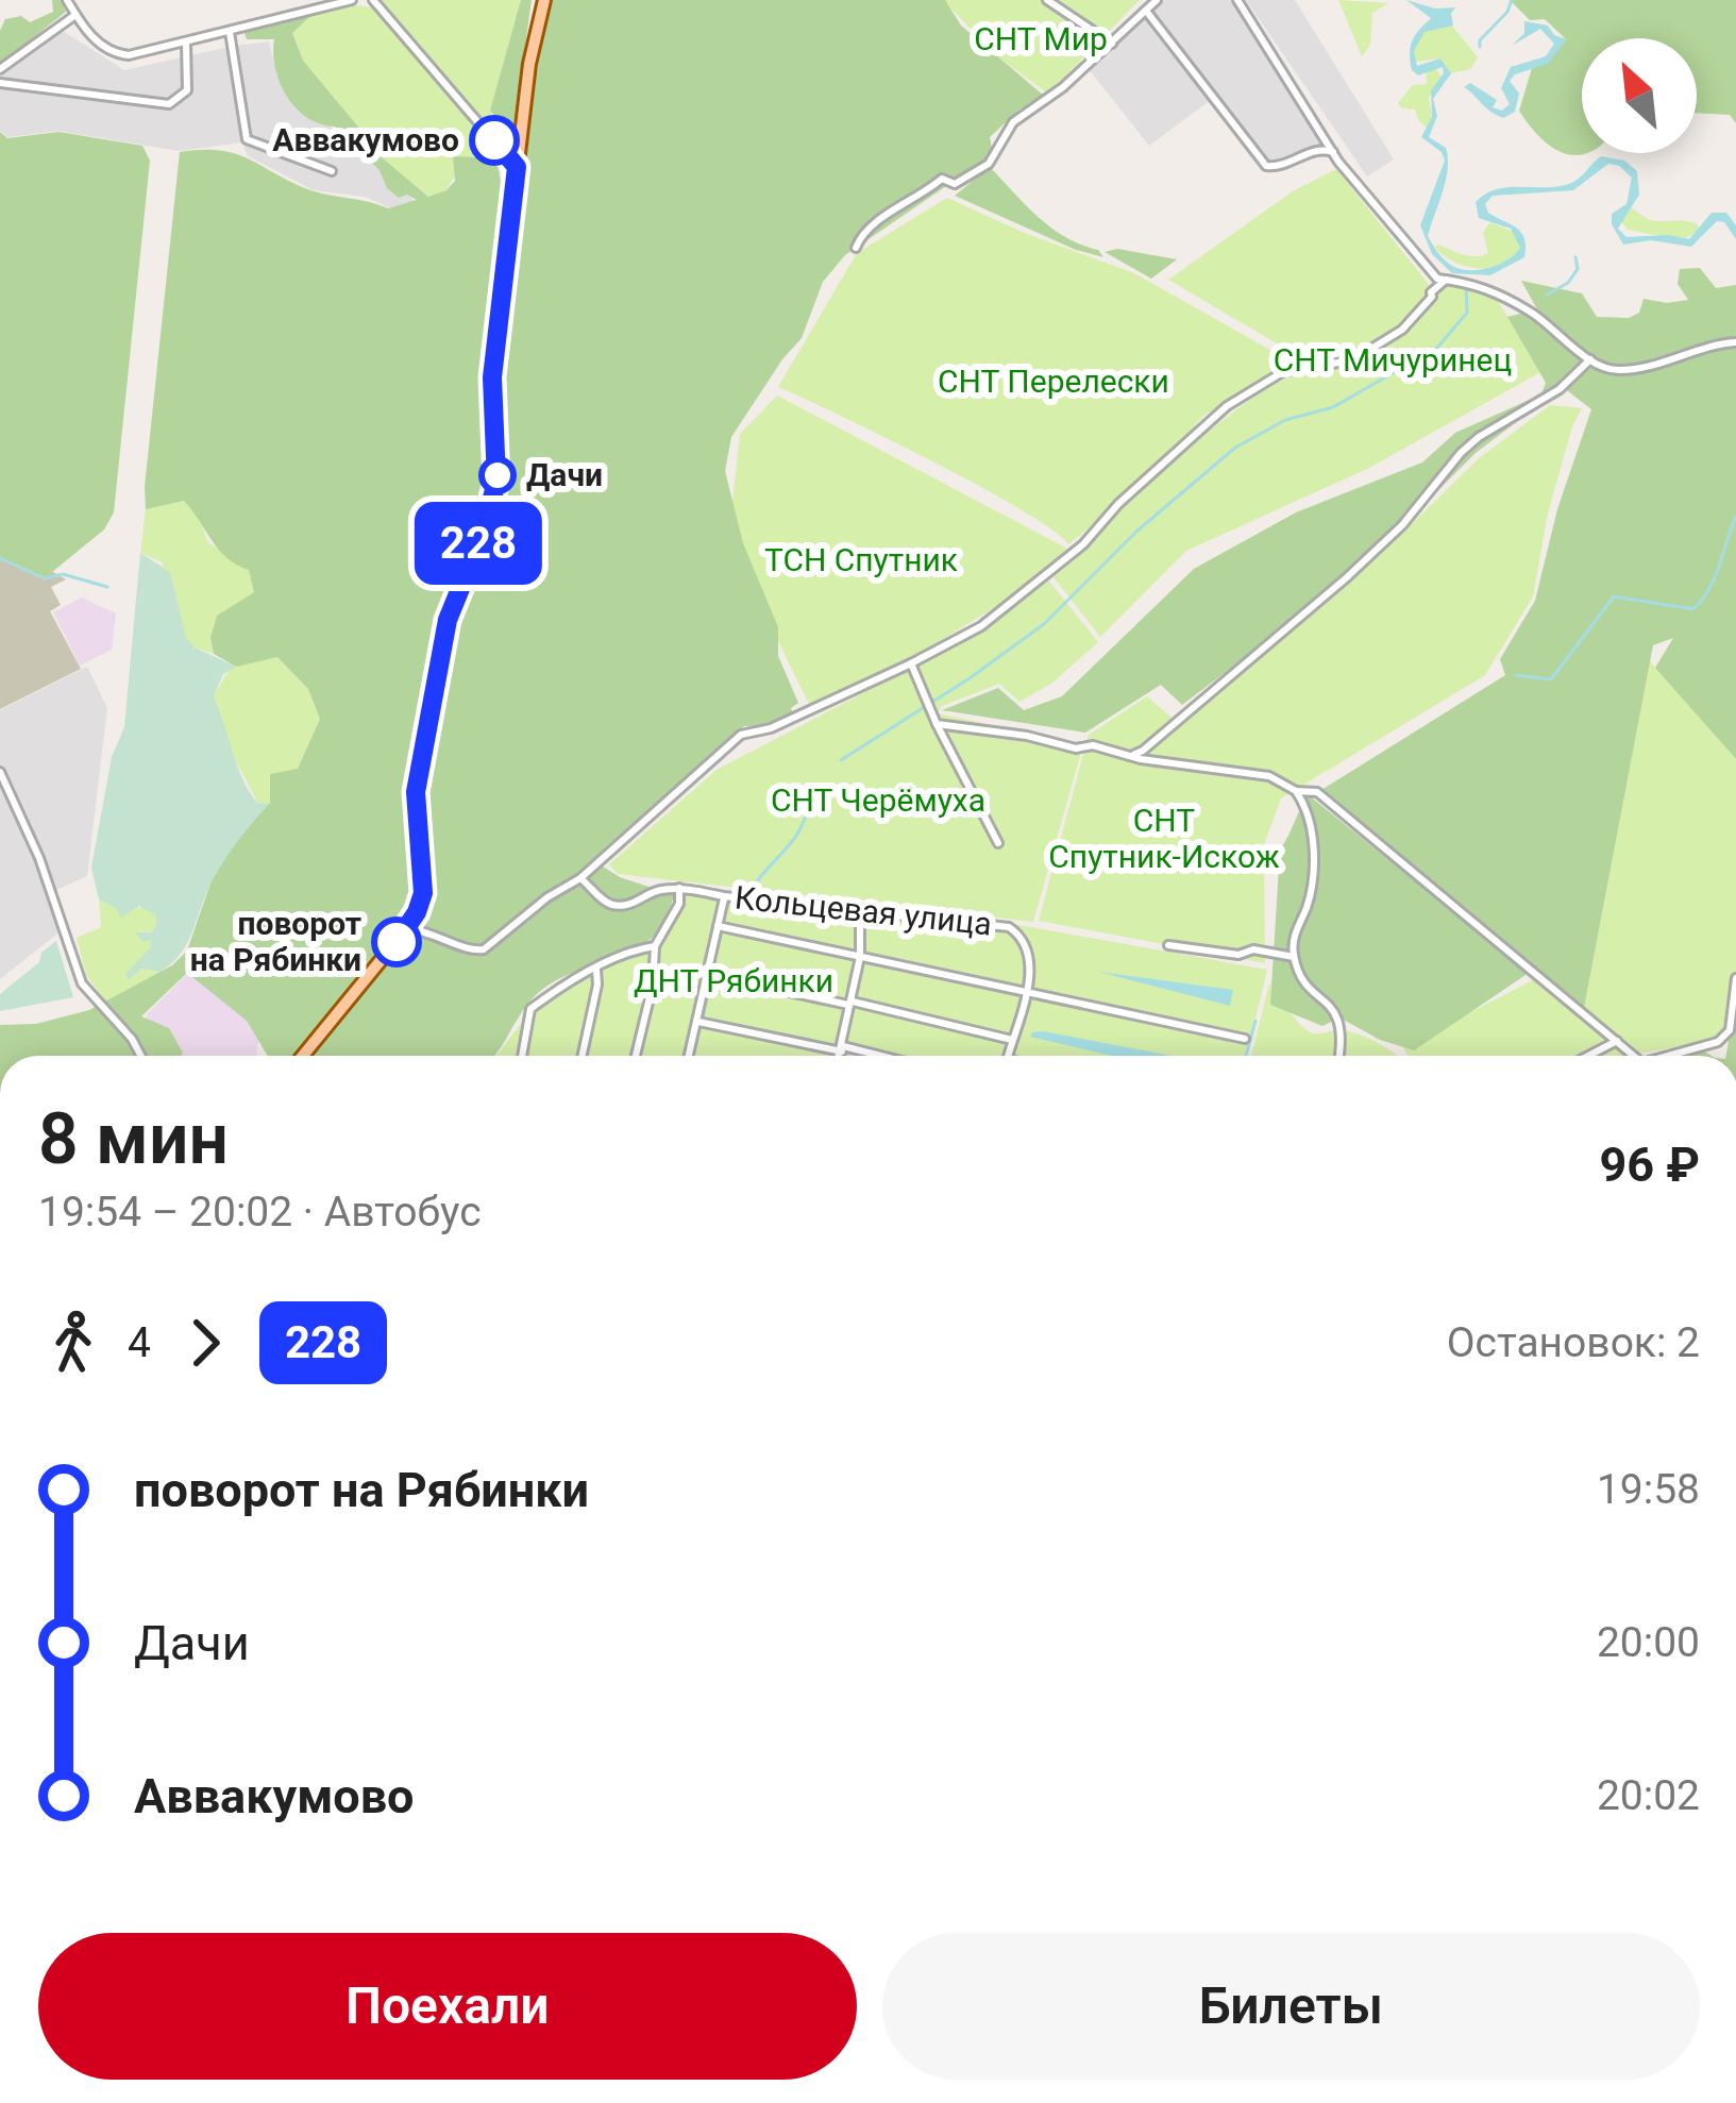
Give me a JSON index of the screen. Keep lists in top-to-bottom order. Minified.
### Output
{"streets":{"street":["Кольцевая улица"]},"parks":["СНТ Мир","СНТ Мичуринец","СНТ Перелески","ТСН Спутник","СНТ Черёмуха","СНТ Спутник-Искож","ДНТ Рябинки"],"places":["Аввакумово","Дачи","поворот на Рябинки"],"lines":["bus line 228"],"north":"top left","page":{"on_map":"228","heading":["8 мин","19:54 – 20:02 · Автобус","96 ₽"],"legs":["4","228","Остановок: 2"],"list":[{"name":"поворот на Рябинки","value":"19:58"},{"name":"Дачи","value":"20:00"},{"name":"Аввакумово","value":"20:02"}],"buttons":["Поехали","Билеты"]}}
